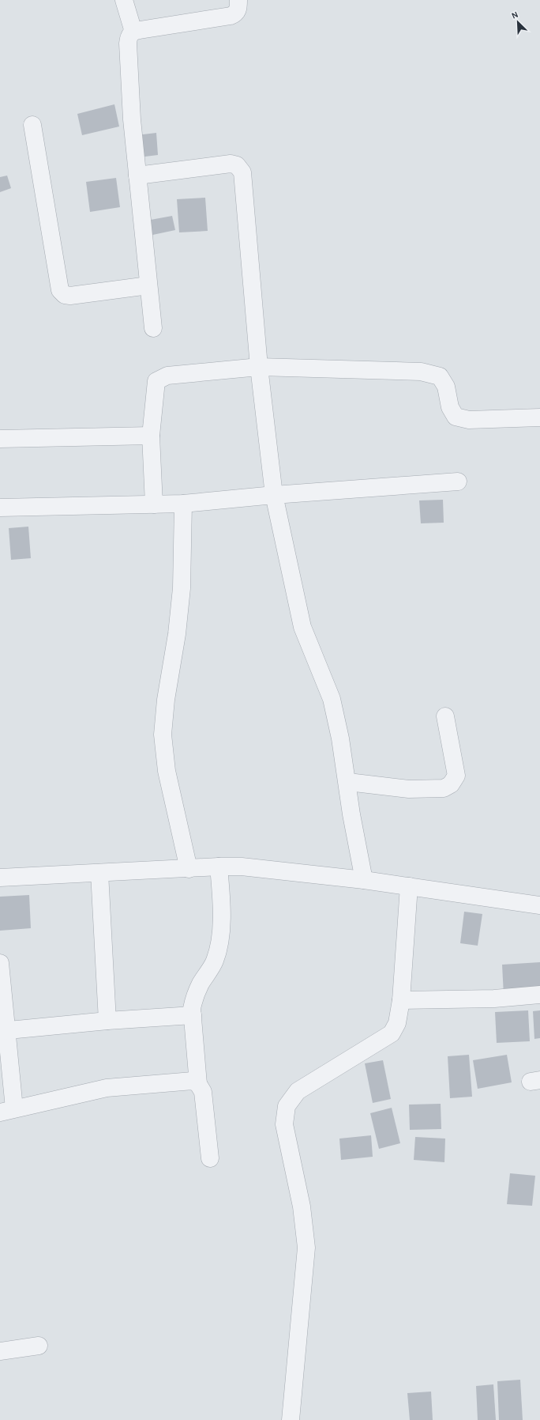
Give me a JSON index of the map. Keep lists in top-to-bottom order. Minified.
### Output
{"north":"top left"}
